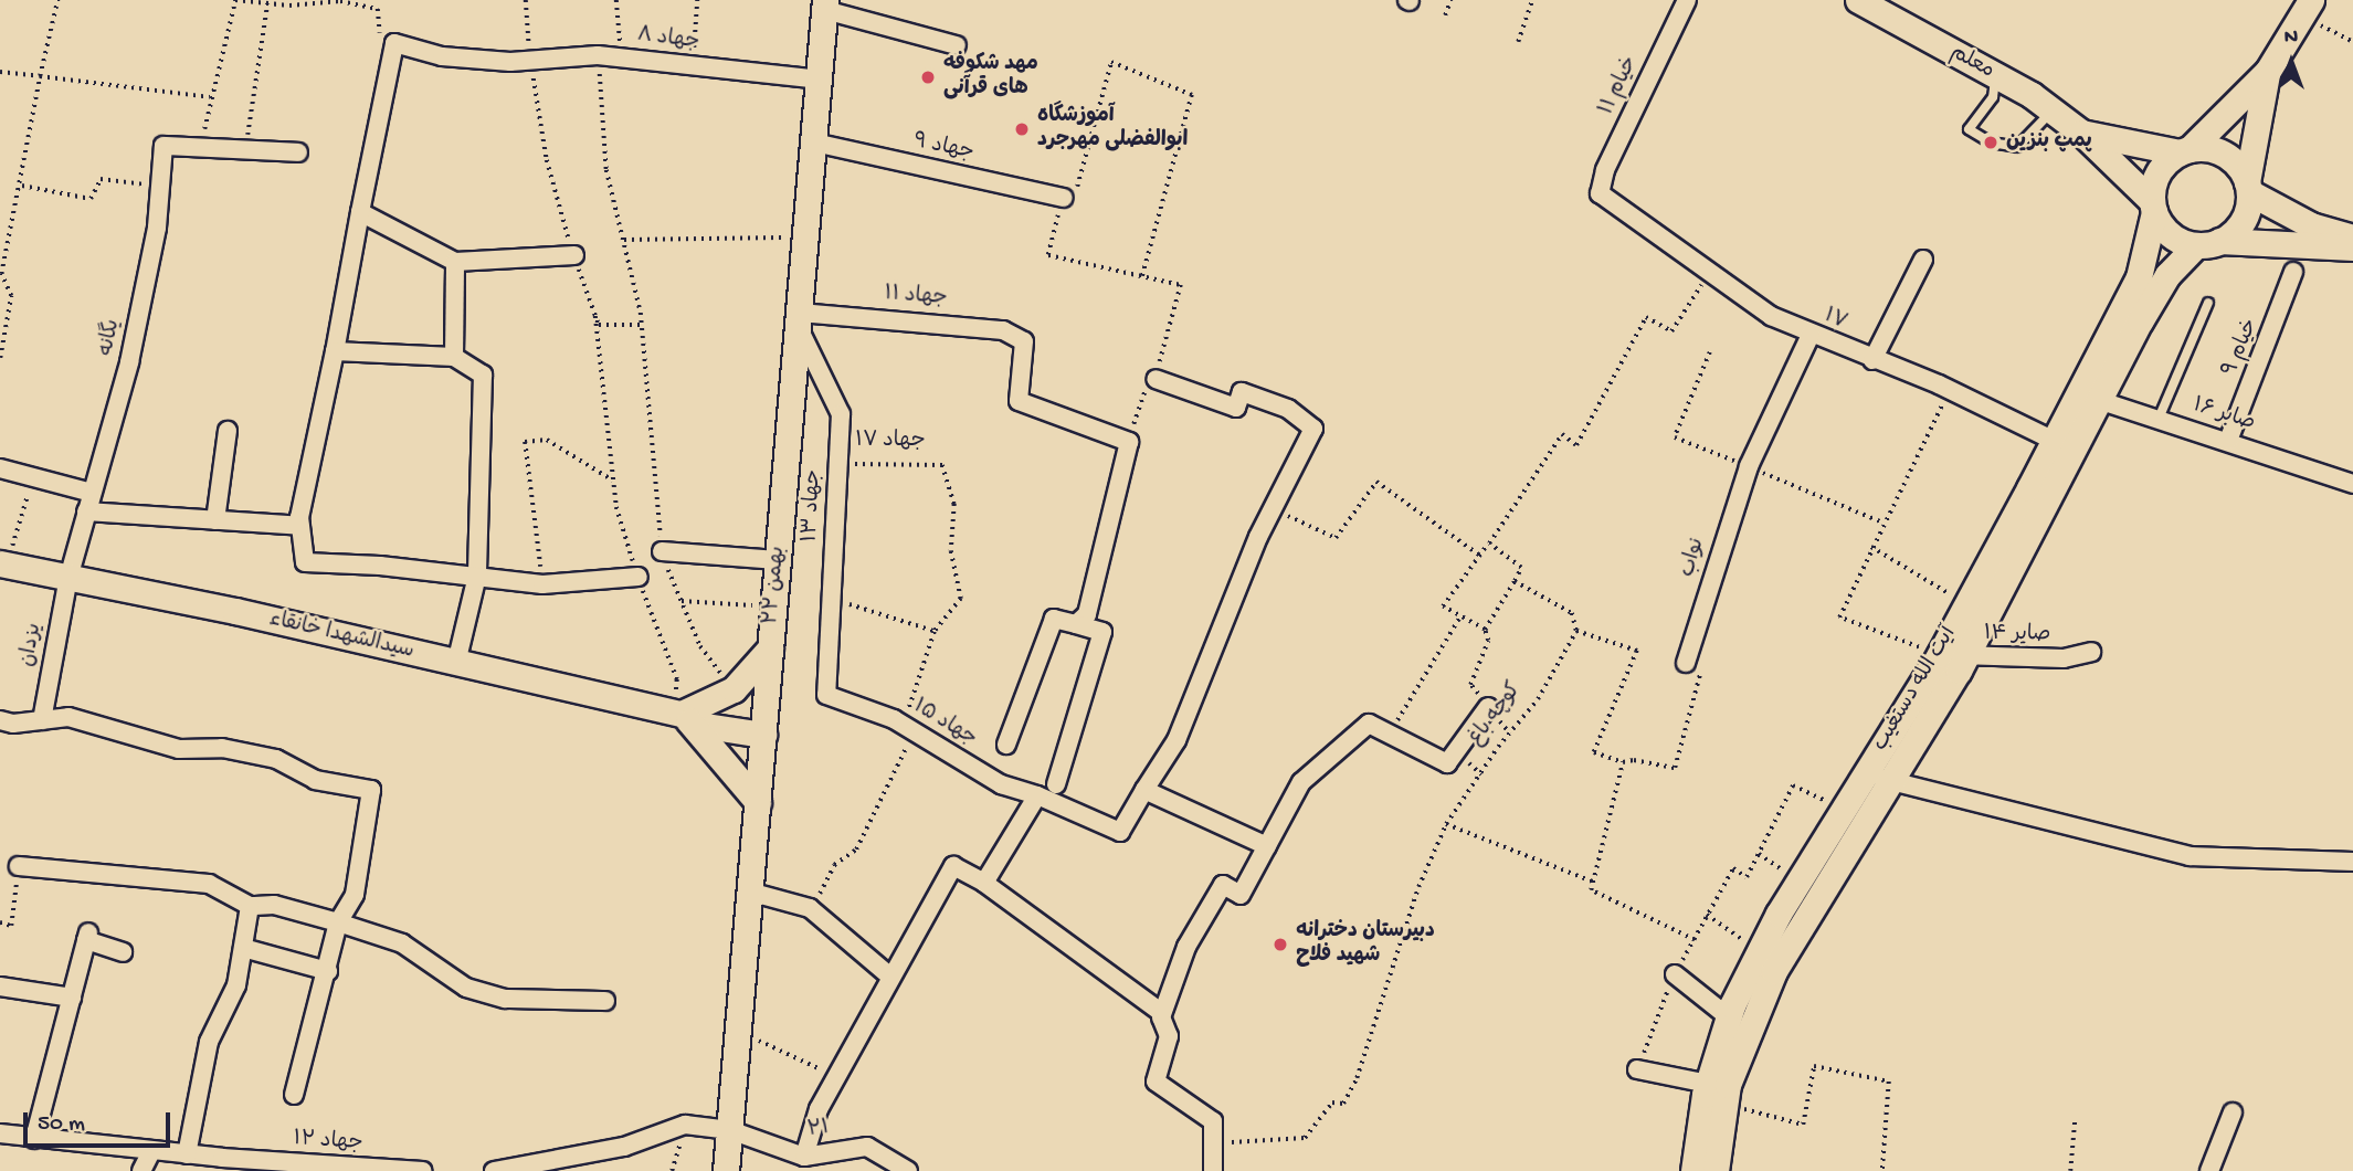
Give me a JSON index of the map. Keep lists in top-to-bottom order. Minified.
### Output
{"streets":{"main road":["معلم","۲۲ بهمن","سیدالشهدا خانقاء","آیت الله دستغیب"],"street":["جهاد ۸","خیام ۱۱","جهاد ۹","جهاد ۱۱","۱۷","یگانه","خیام ۹","صابر ۱۶","جهاد ۱۳","نواب","صایر ۱۴","یزدان","جهاد ۱۵","۲۱","جهاد ۱۲"],"path":["جهاد ۱۷","کوچه باغ"]},"crossings":[["جهاد ۸","۲۲ بهمن"],["معلم","آیت الله دستغیب"],["خیام ۱۱","۱۷"],["جهاد ۹","۲۲ بهمن"],["جهاد ۱۱","جهاد ۱۳"],["جهاد ۱۱","۲۲ بهمن"],["۱۷","نواب"],["۱۷","آیت الله دستغیب"],["یگانه","سیدالشهدا خانقاء"],["یگانه","یزدان"],["خیام ۹","صابر ۱۶"],["صابر ۱۶","آیت الله دستغیب"],["جهاد ۱۷","جهاد ۱۳"],["جهاد ۱۷","جهاد ۱۵"],["جهاد ۱۳","۲۲ بهمن"],["جهاد ۱۳","جهاد ۱۵"],["۲۲ بهمن","سیدالشهدا خانقاء"],["۲۲ بهمن","۲۱"],["صایر ۱۴","آیت الله دستغیب"],["سیدالشهدا خانقاء","یزدان"]],"places":["مهد شکوفه های قرآنی","آموزشگاه ابوالفضلی مهرجرد","پمپ بنزین","دبیرستان دخترانه شهید فلاح"],"scale_bar":"50 m","north":"top"}
